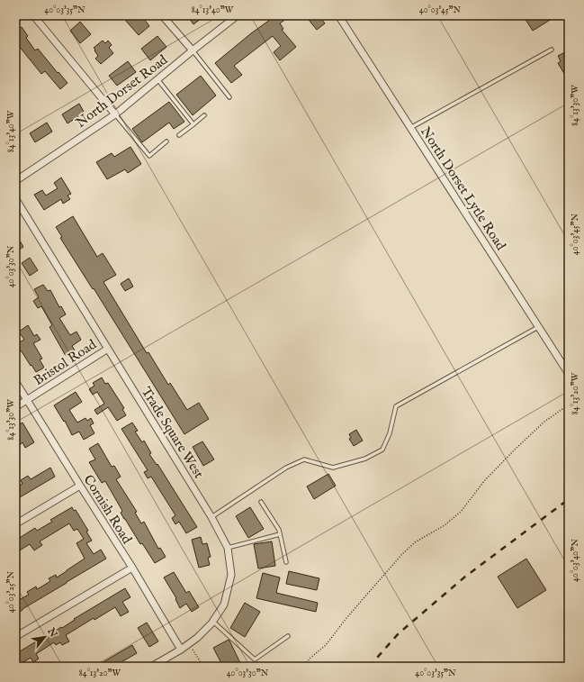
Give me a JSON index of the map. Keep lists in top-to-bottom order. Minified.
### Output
{"streets":{"street":["North Dorset Road","North Dorset Lytle Road","Bristol Road","Trade Square West","Cornish Road"]},"crossings":[["Bristol Road","Trade Square West"],["Bristol Road","Cornish Road"],["Trade Square West","Cornish Road"]],"north":"top right","coordinates":["40°03'35\"N","84°13'40\"W","40°03'45\"N","84°13'30\"W","40°03'30\"N","84°13'20\"W","40°03'40\"N","40°03'25\"N"]}
